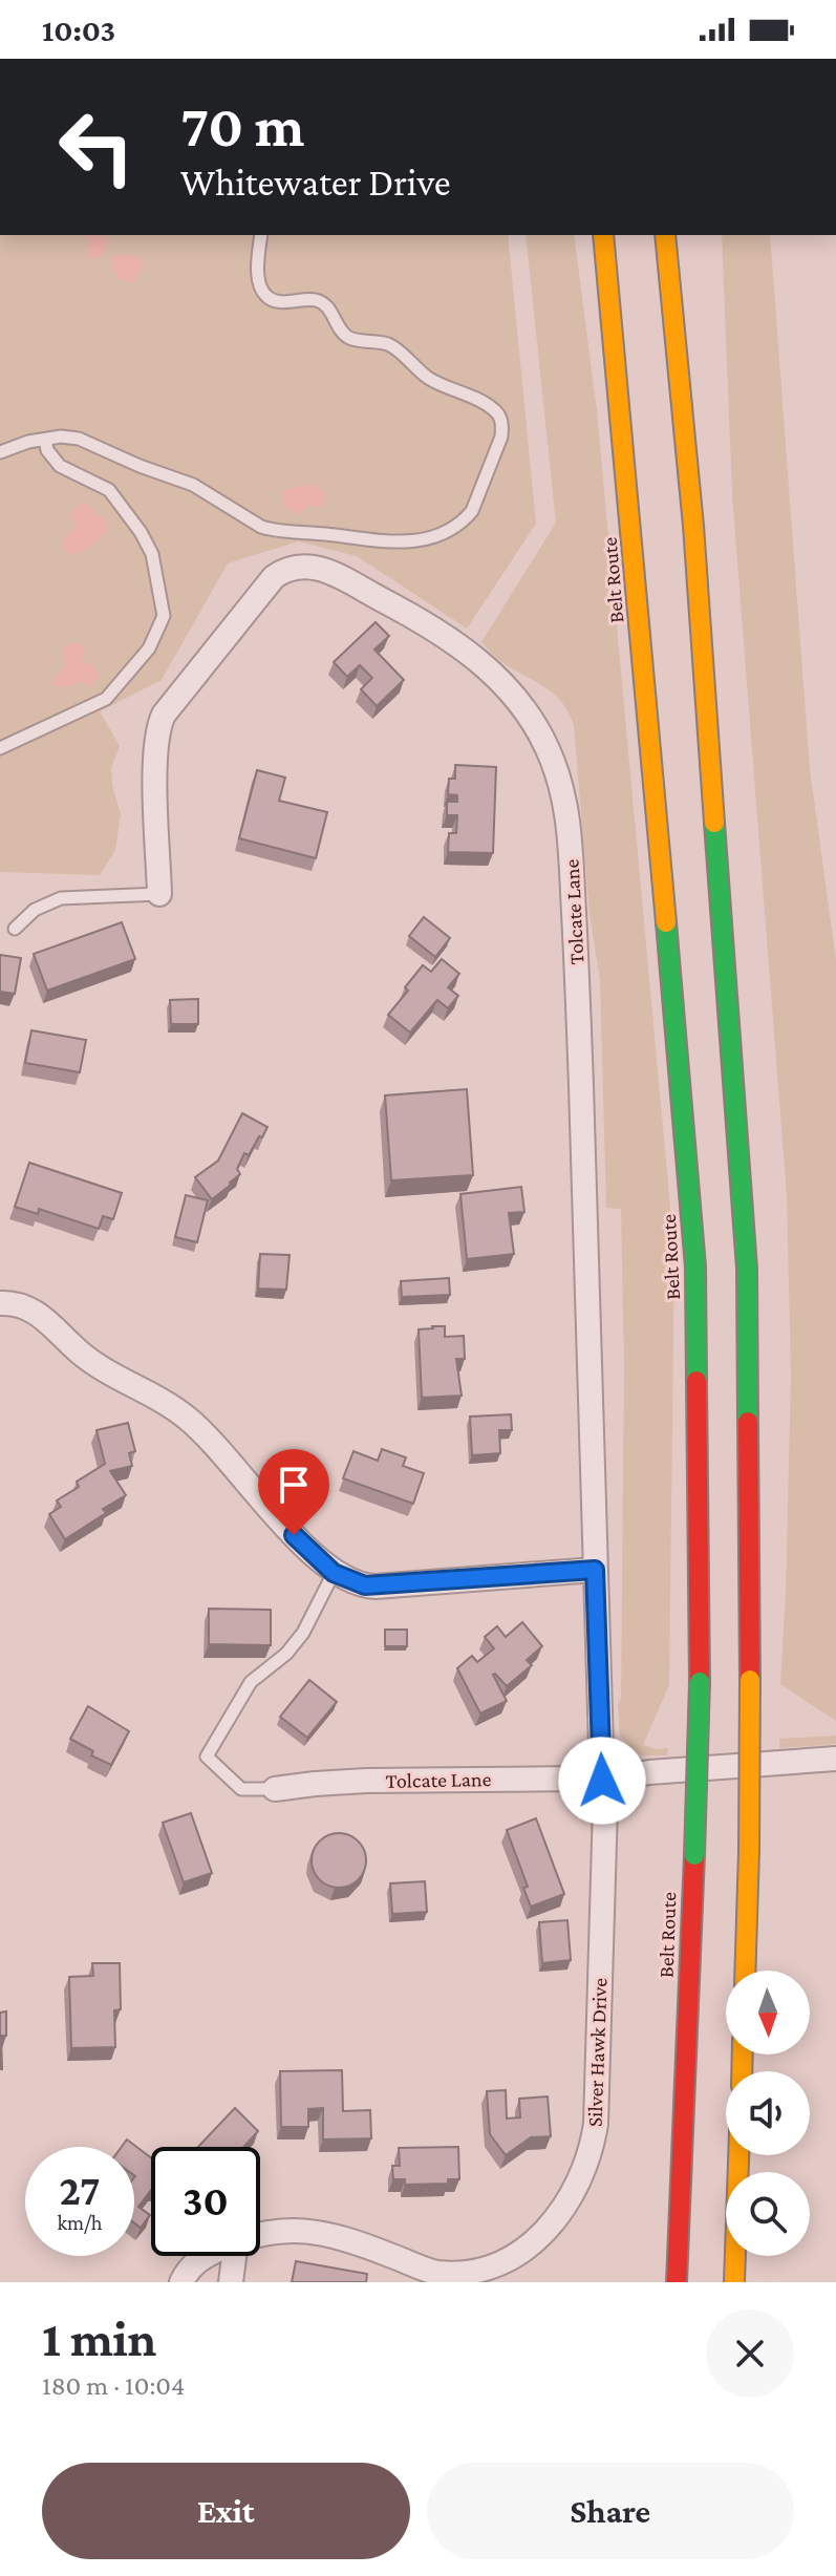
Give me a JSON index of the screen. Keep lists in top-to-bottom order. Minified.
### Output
{"streets":{"highway":["Belt Route"],"street":["Tolcate Lane","Silver Hawk Drive"]},"crossings":[["Tolcate Lane","Silver Hawk Drive"]],"north":"bottom","page":{"status":"10:03","turn":["70 m","Whitewater Drive"],"speed":"27 km/h","limit":"30","heading":["1 min","180 m · 10:04"],"buttons":["Exit","Share"]}}
